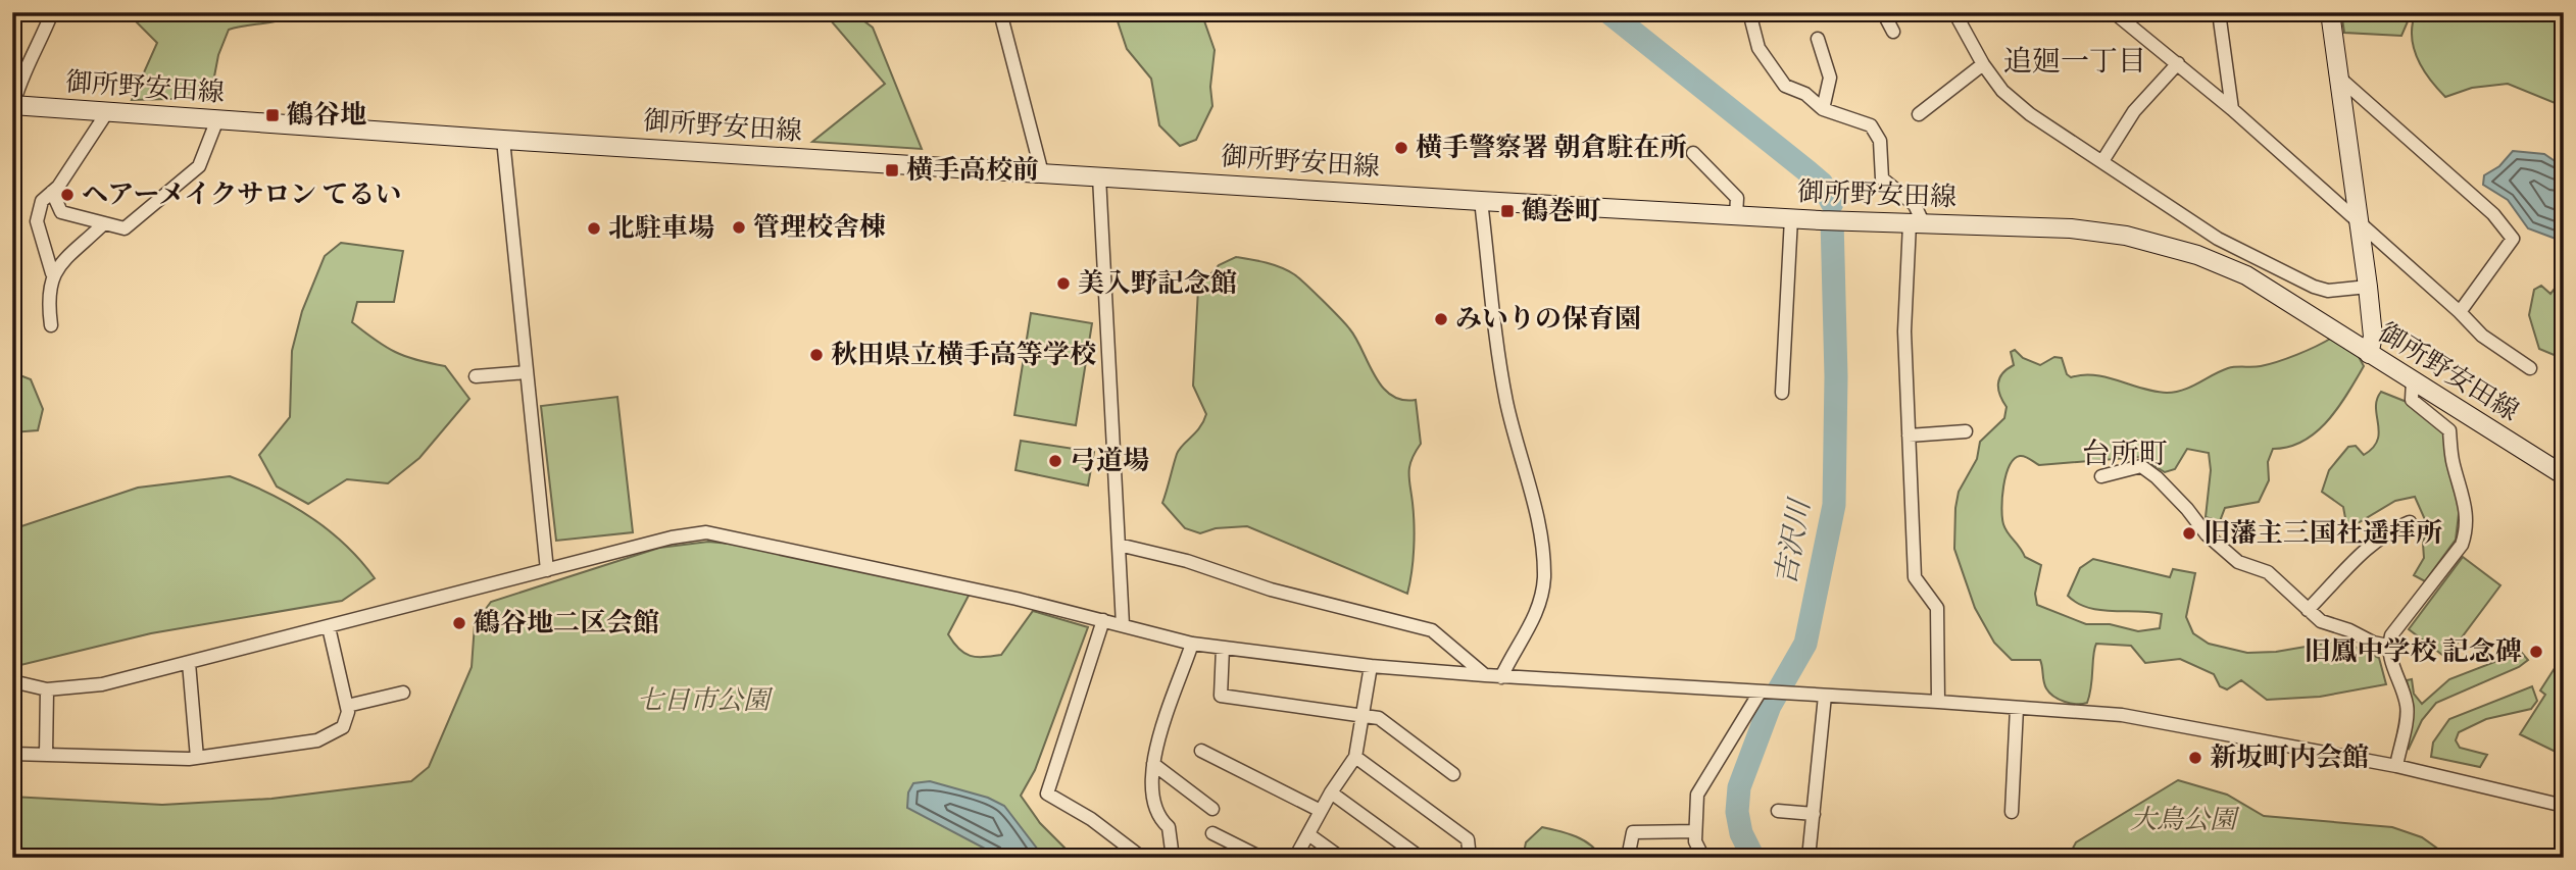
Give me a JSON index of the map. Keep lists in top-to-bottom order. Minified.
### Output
{"streets":{"main road":["御所野安田線"]},"districts":["追廻一丁目","台所町"],"water":["吉沢川"],"parks":["七日市公園","大鳥公園"],"places":{"transit":["鶴谷地","横手高校前","鶴巻町"],"other":["横手警察署 朝倉駐在所","ヘアーメイクサロン てるい","管理校舎棟","北駐車場","美入野記念館","みいりの保育園","秋田県立横手高等学校","弓道場","旧藩主三国社遥拝所","鶴谷地二区会館","旧鳳中学校 記念碑","新坂町内会館"]}}
